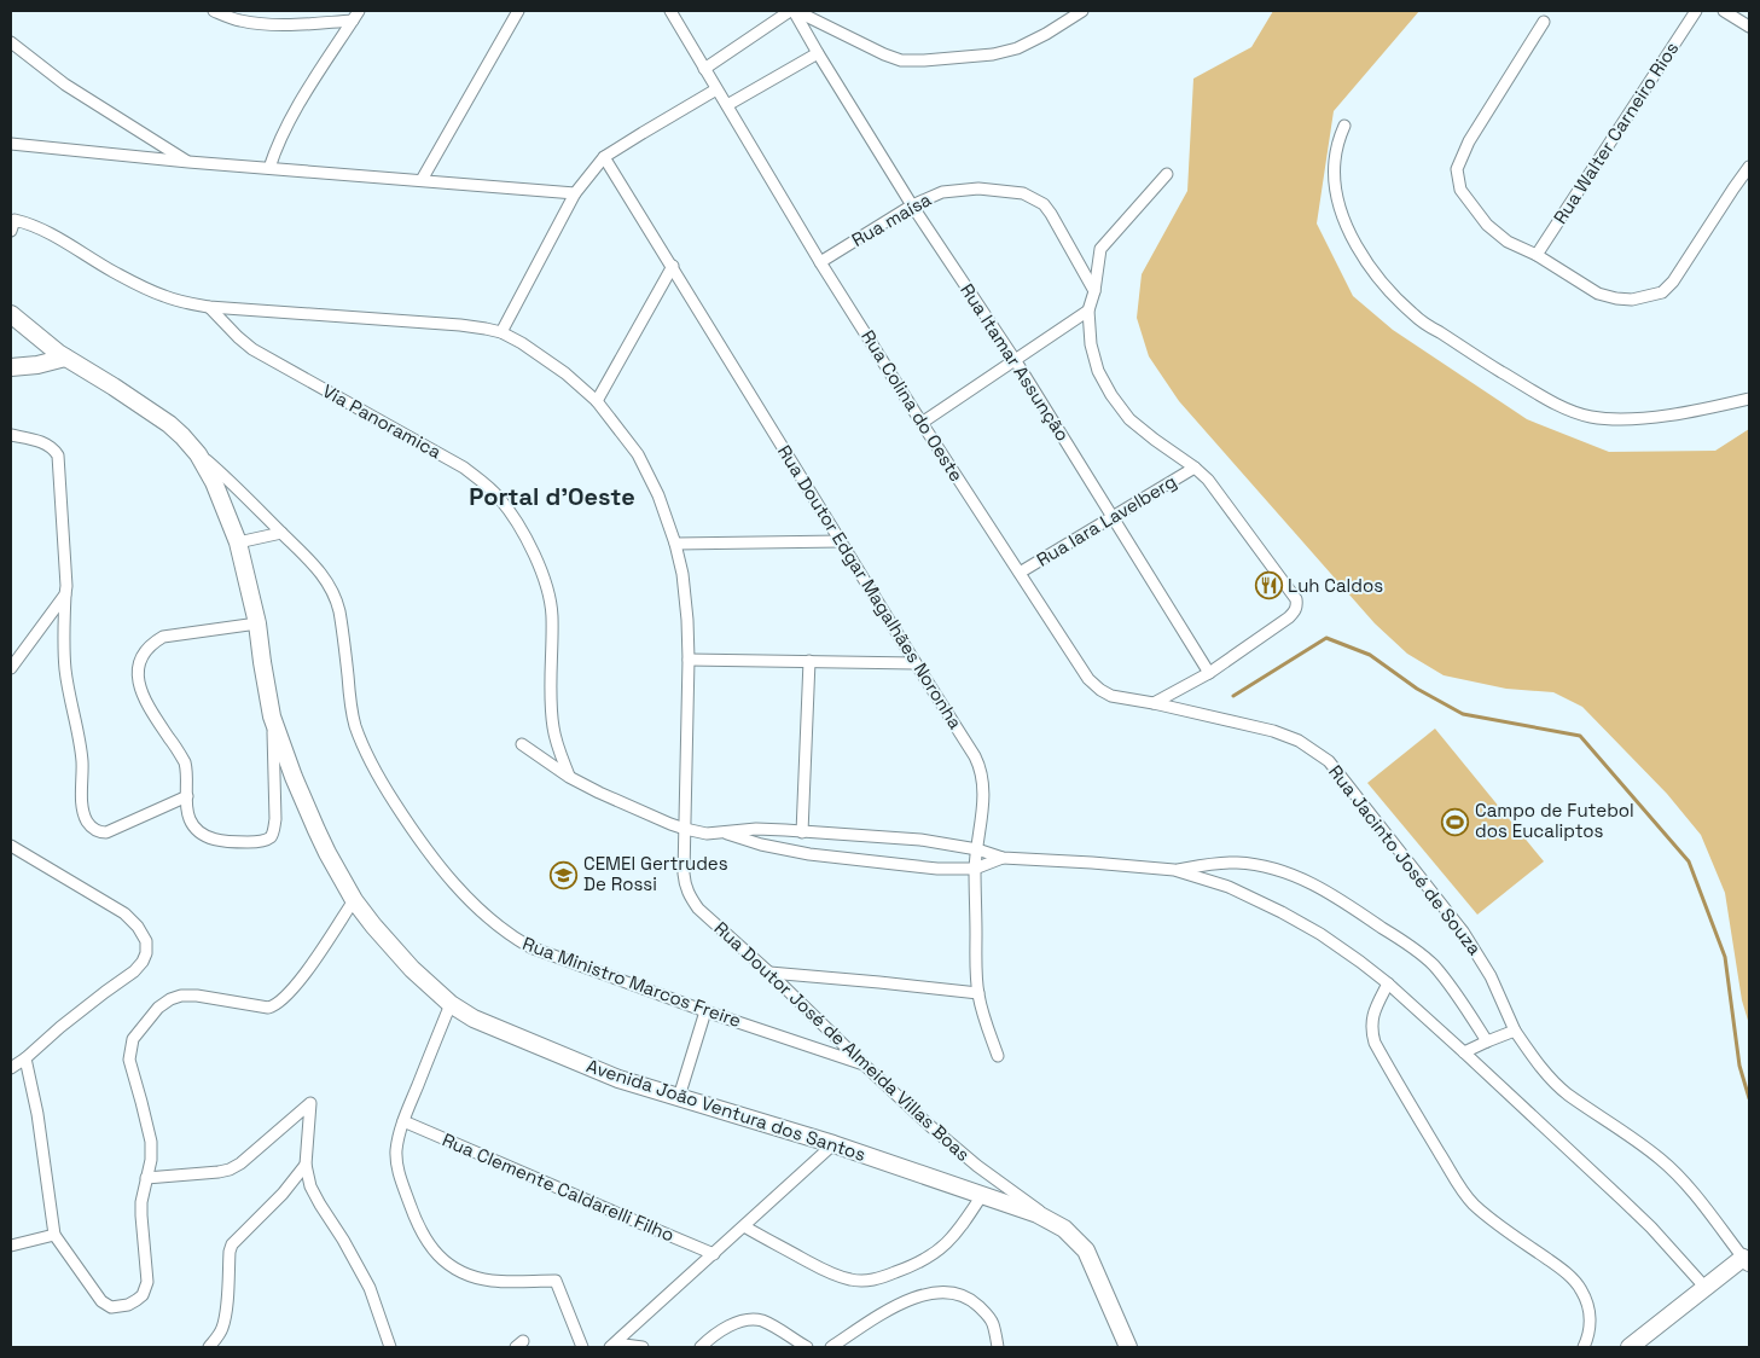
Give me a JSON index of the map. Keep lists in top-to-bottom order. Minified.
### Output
{"streets":{"main road":["Avenida João Ventura dos Santos"],"street":["Rua Walter Carneiro Rios","Rua maísa","Rua Itamar Assunção","Rua Colina do Oeste","Via Panoramica","Rua Iara Lavelberg","Rua Doutor Edgar Magalhães Noronha","Rua Jacinto José de Souza","Rua Ministro Marcos Freire","Rua Doutor José de Almeida Villas Boas","Rua Clemente Caldarelli Filho"]},"crossings":[["Rua maísa","Rua Itamar Assunção"],["Rua maísa","Rua Colina do Oeste"],["Rua Itamar Assunção","Rua Iara Lavelberg"],["Rua Colina do Oeste","Rua Iara Lavelberg"],["Rua Colina do Oeste","Rua Jacinto José de Souza"],["Via Panoramica","Rua Doutor José de Almeida Villas Boas"],["Rua Ministro Marcos Freire","Rua Doutor José de Almeida Villas Boas"],["Rua Ministro Marcos Freire","Avenida João Ventura dos Santos"],["Rua Doutor José de Almeida Villas Boas","Avenida João Ventura dos Santos"]],"districts":["Portal d'Oeste"],"places":{"restaurant":["Luh Caldos"],"sports":["Campo de Futebol dos Eucaliptos"],"school or university":["CEMEI Gertrudes De Rossi"]}}
